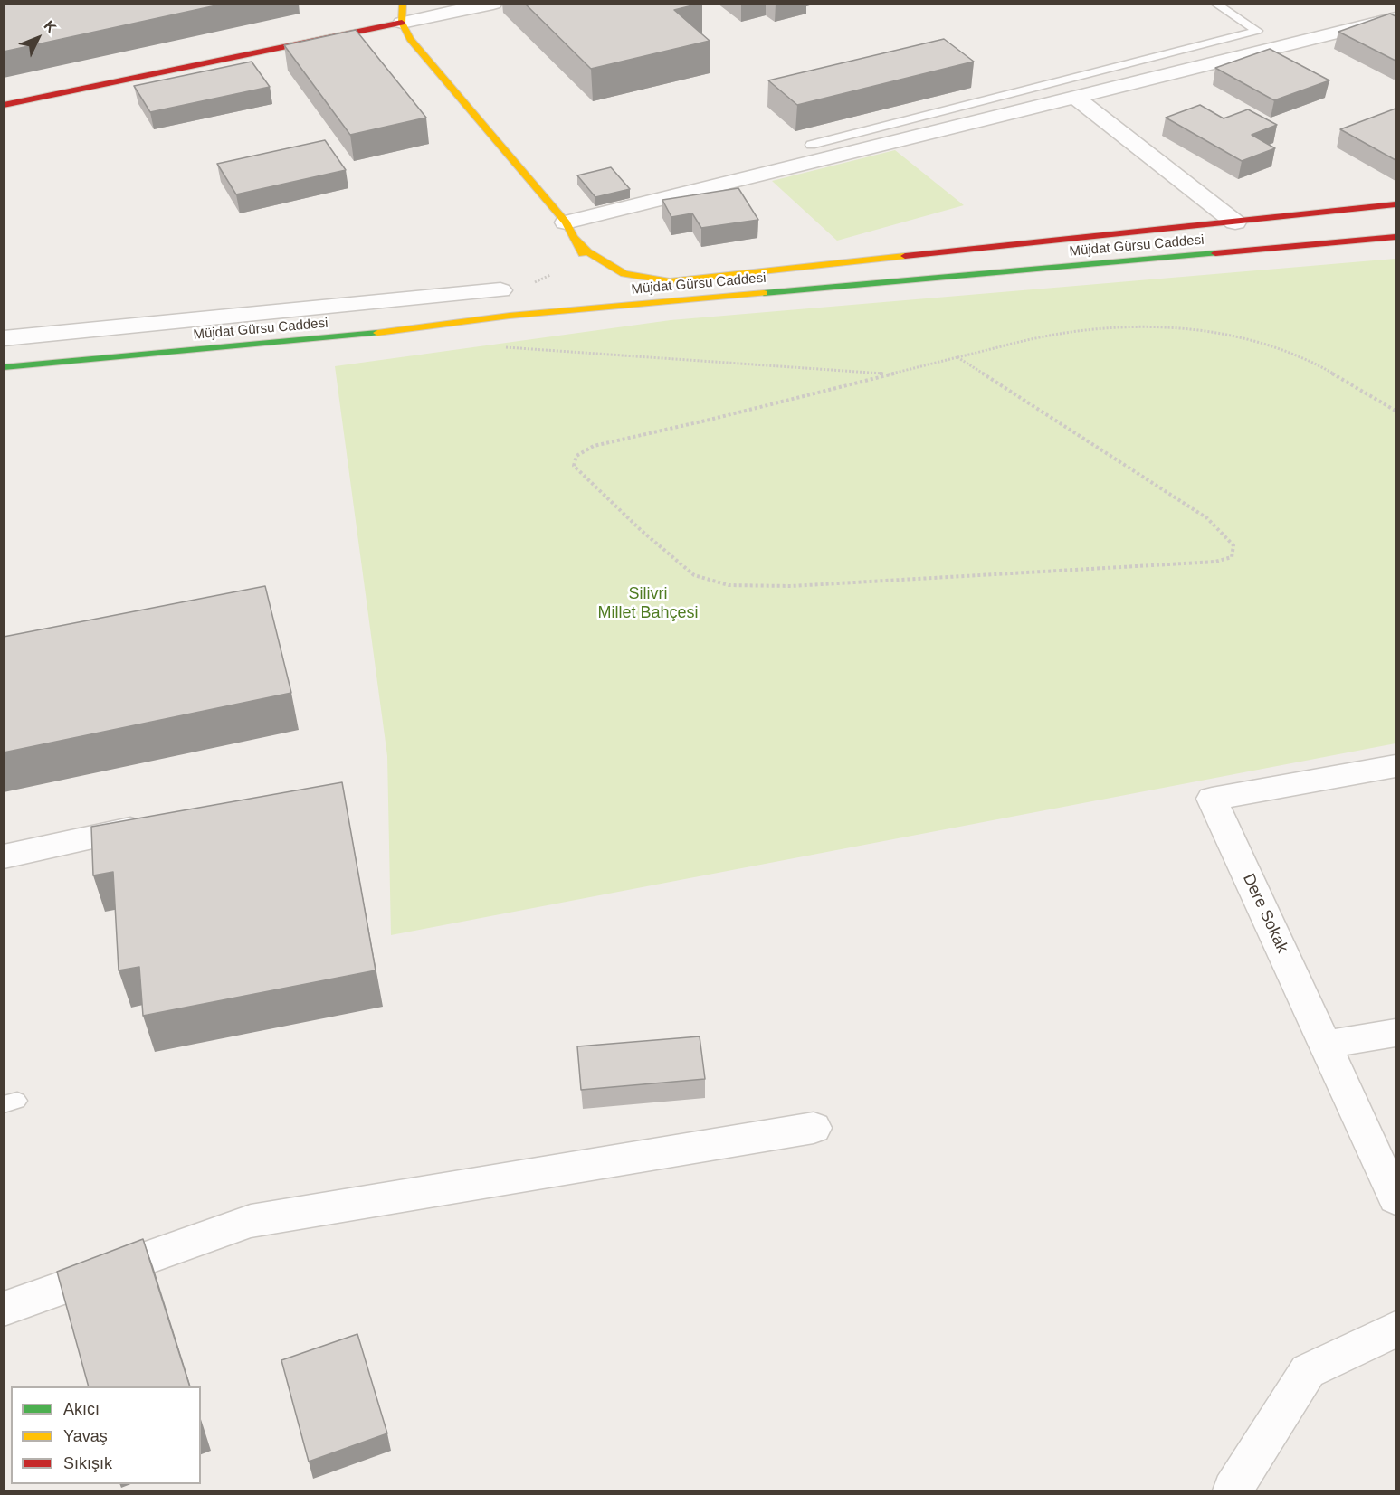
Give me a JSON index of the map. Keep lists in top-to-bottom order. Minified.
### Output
{"streets":{"main road":["Müjdat Gürsu Caddesi"],"street":["Dere Sokak"]},"parks":["Silivri Millet Bahçesi"],"legend":["Akıcı","Yavaş","Sıkışık"],"north":"top right"}
